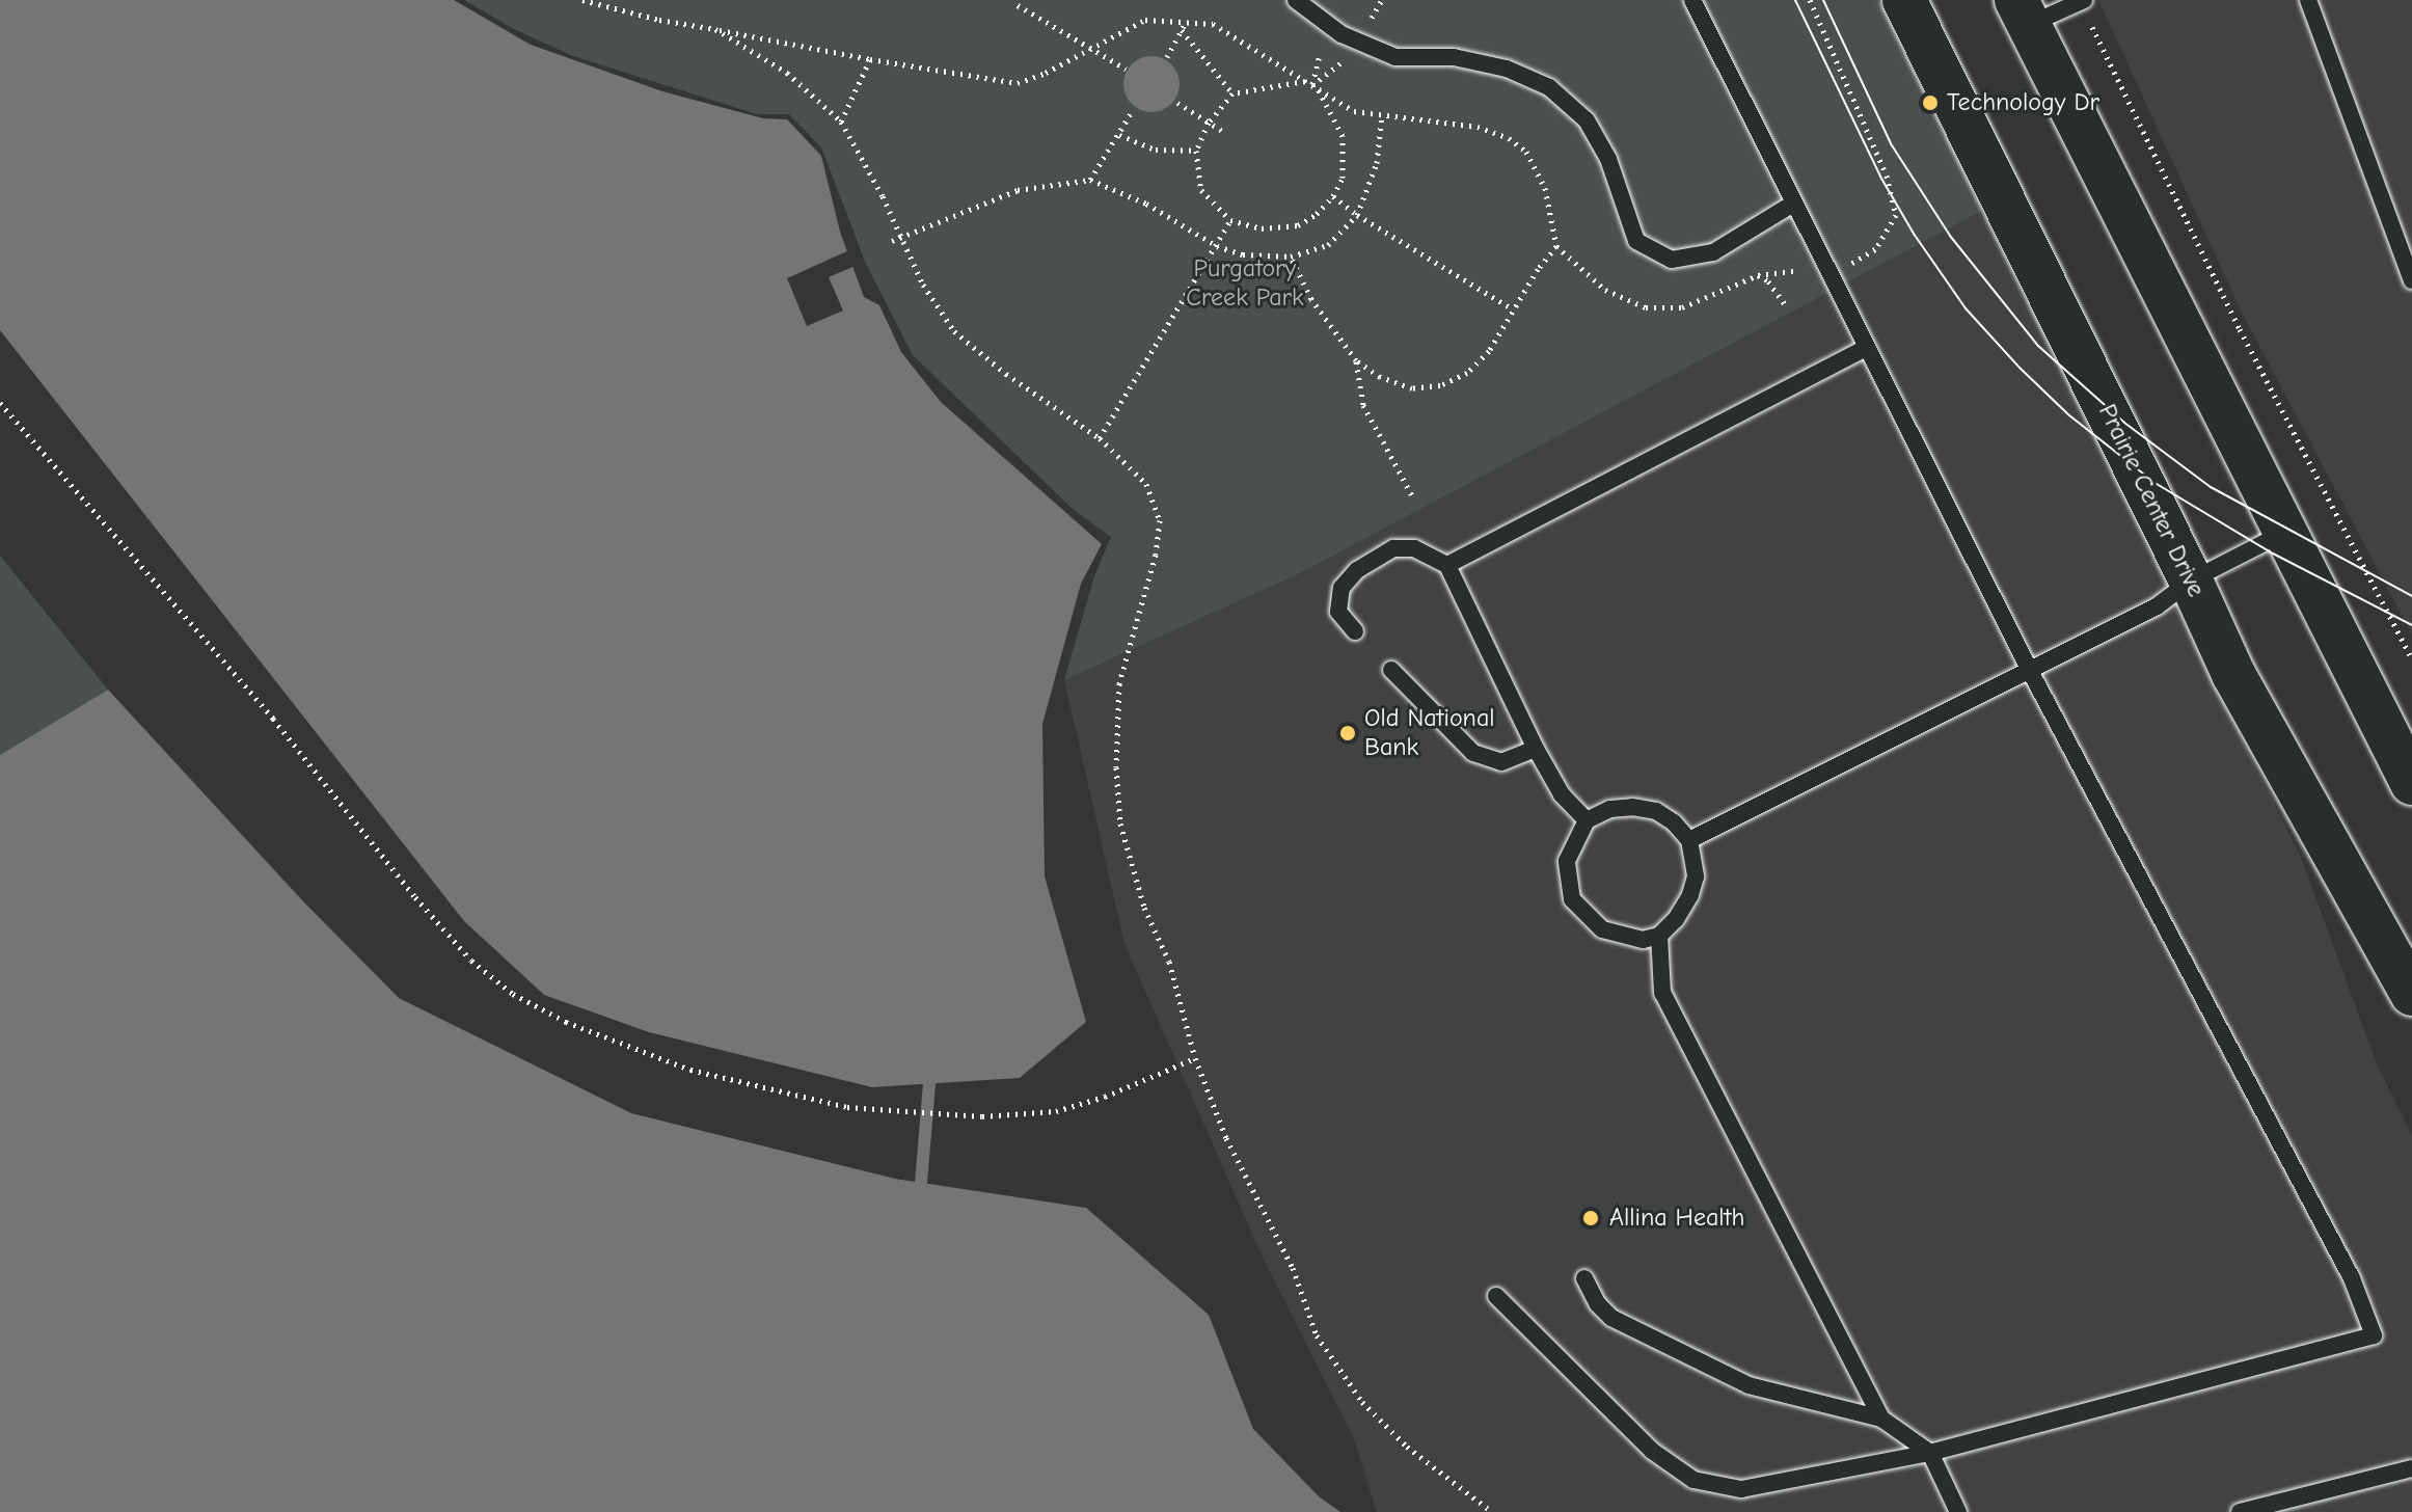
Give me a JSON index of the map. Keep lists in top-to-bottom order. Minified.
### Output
{"streets":{"main road":["Prairie Center Drive"]},"parks":["Purgatory Creek Park"],"places":["Technology Dr","Old National Bank","Allina Health"]}
